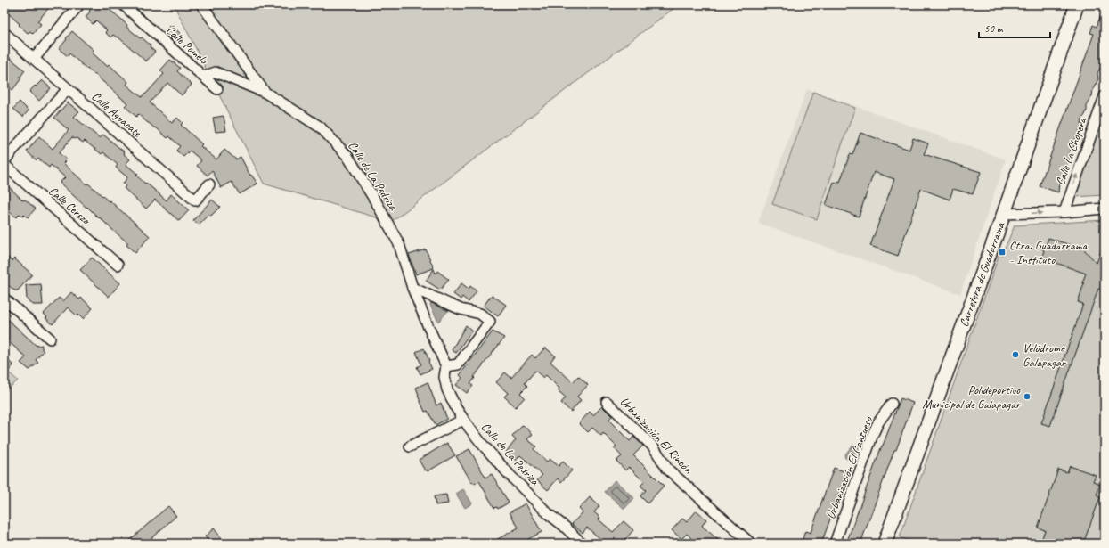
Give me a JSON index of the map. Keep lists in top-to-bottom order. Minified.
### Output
{"streets":{"main road":["Carretera de Guadarrama"],"street":["Calle Pomelo","Calle Aguacate","Calle La Chopera","Calle de La Pedriza","Calle Cerezo","Urbanización El Rincón","Urbanización El Cantueso"]},"crossings":[["Calle Pomelo","Calle de La Pedriza"]],"one_way":["Calle La Chopera"],"places":{"transit":["Ctra. Guadarrama - Instituto"],"other":["Velódromo Galapagar","Polideportivo Municipal de Galapagar"]},"scale_bar":"50 m"}
